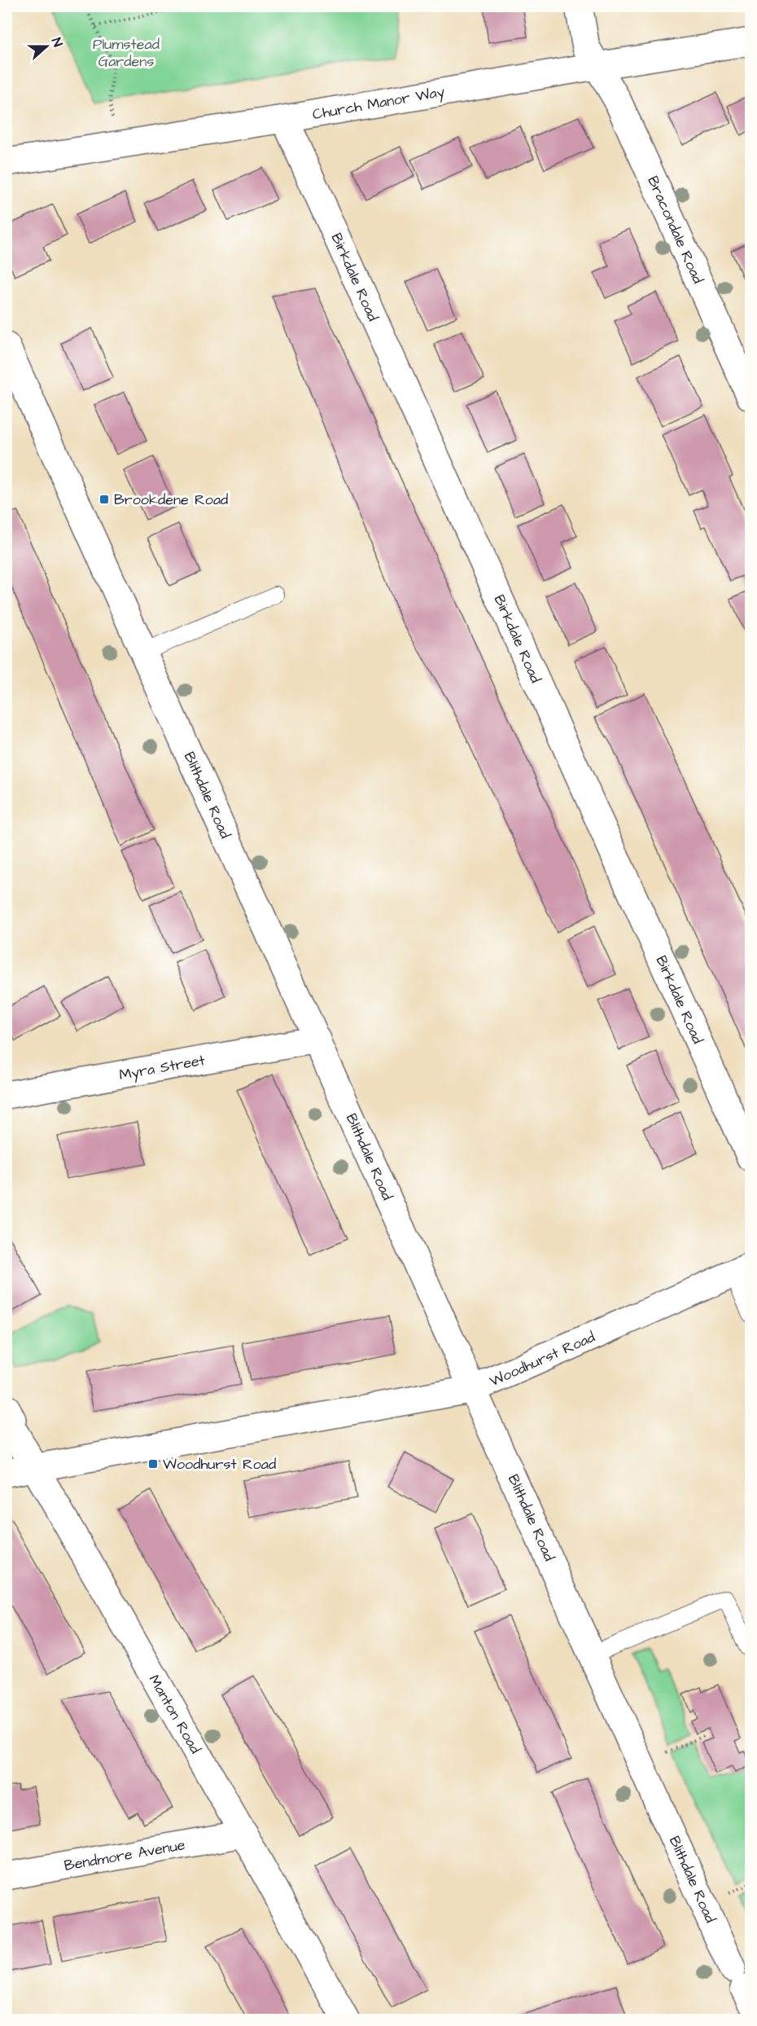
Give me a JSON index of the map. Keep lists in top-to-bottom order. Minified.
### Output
{"streets":{"street":["Church Manor Way","Bracondale Road","Birkdale Road","Blithdale Road","Myra Street","Woodhurst Road","Manton Road","Bendmore Avenue"]},"crossings":[["Church Manor Way","Bracondale Road"],["Church Manor Way","Birkdale Road"],["Blithdale Road","Myra Street"],["Blithdale Road","Woodhurst Road"],["Woodhurst Road","Manton Road"],["Manton Road","Bendmore Avenue"]],"parks":["Plumstead Gardens"],"places":{"transit":["Brookdene Road","Woodhurst Road"]},"north":"right"}
